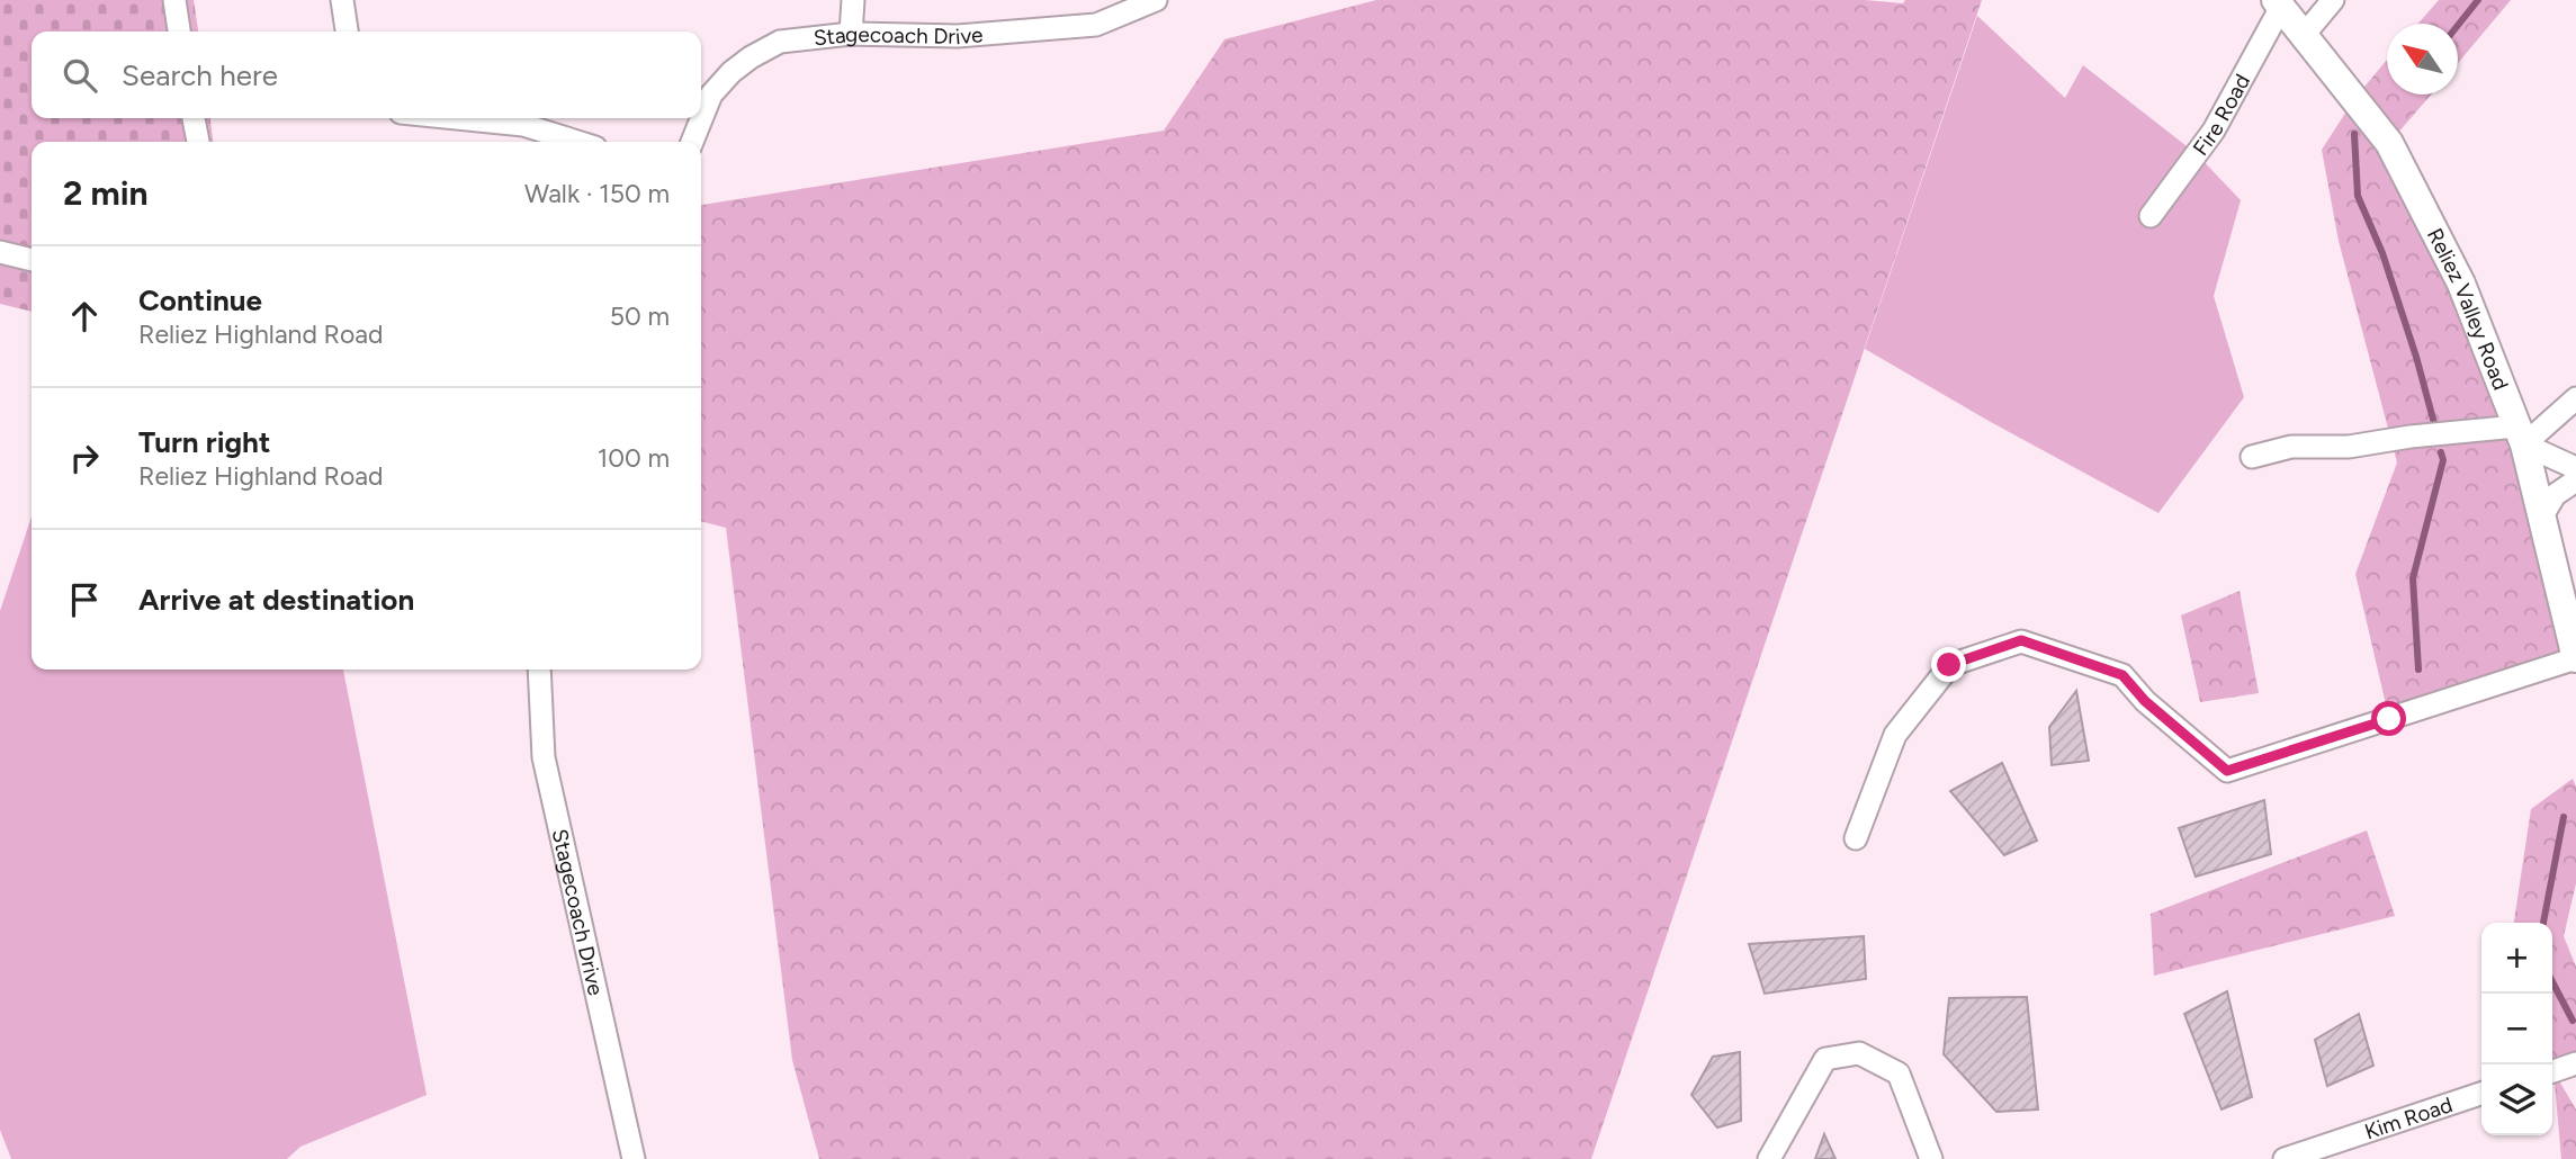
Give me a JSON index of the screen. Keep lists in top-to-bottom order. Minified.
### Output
{"streets":{"main road":["Reliez Valley Road"],"street":["Stagecoach Drive","Fire Road","Kim Road"]},"crossings":[["Fire Road","Reliez Valley Road"]],"north":"top left","page":{"search":"Search here","heading":["2 min","Walk · 150 m"],"list":[["Continue","Reliez Highland Road","50 m"],["Turn right","Reliez Highland Road","100 m"],"Arrive at destination"],"map_buttons":["+","−"]}}
